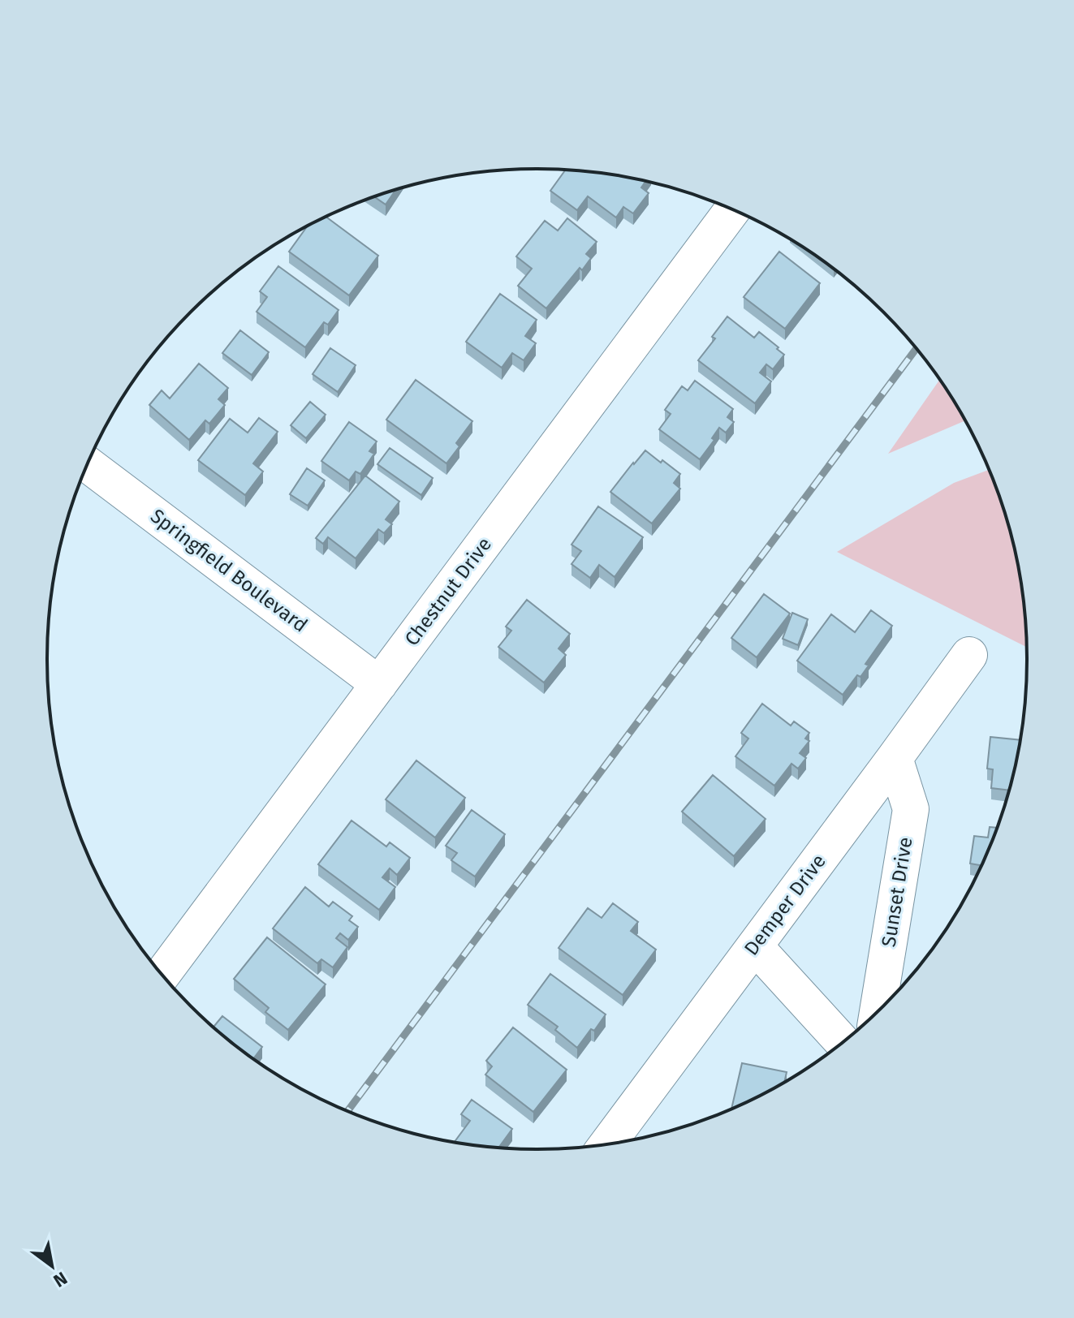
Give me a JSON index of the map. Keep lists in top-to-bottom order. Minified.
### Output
{"streets":{"street":["Springfield Boulevard","Chestnut Drive","Sunset Drive","Demper Drive"]},"crossings":[["Springfield Boulevard","Chestnut Drive"],["Sunset Drive","Demper Drive"]],"north":"bottom right"}
